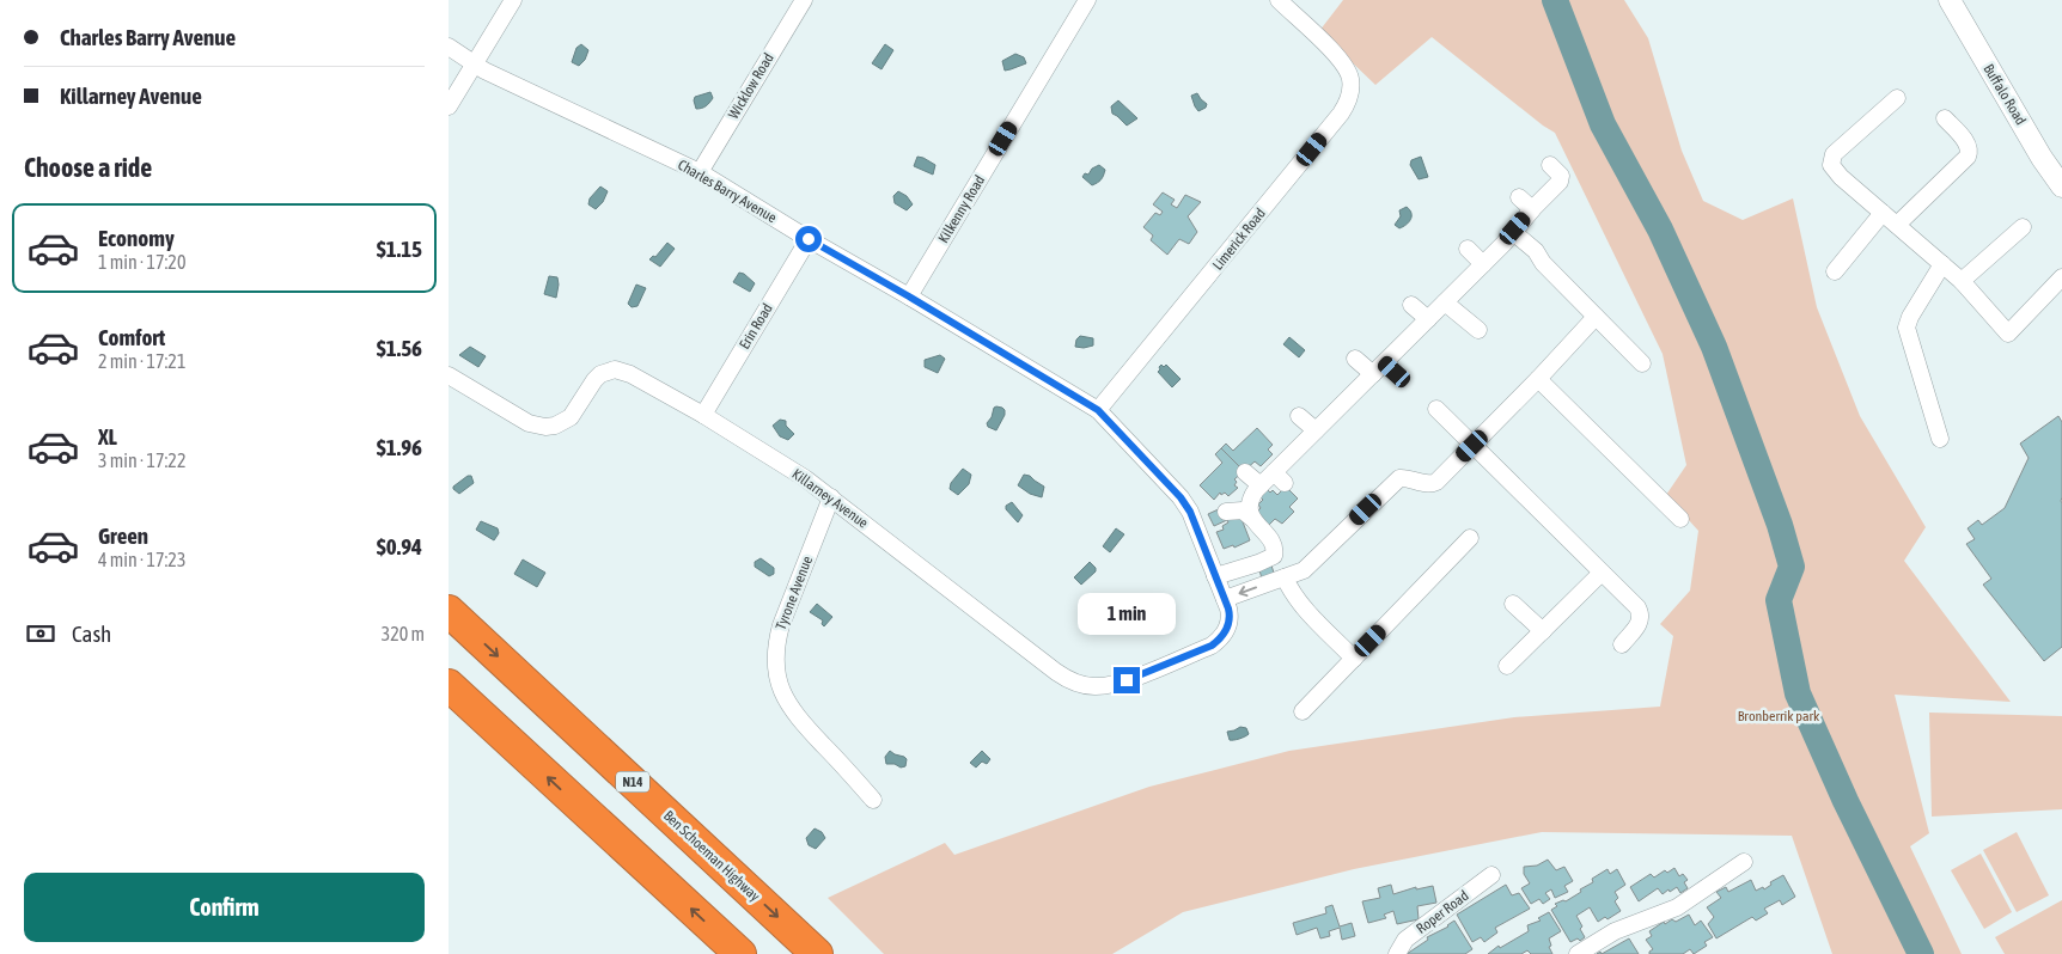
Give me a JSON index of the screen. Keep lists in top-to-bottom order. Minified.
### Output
{"streets":{"highway":["N14","Ben Schoeman Highway"],"street":["Wicklow Road","Buffalo Road","Charles Barry Avenue","Kilkenny Road","Limerick Road","Erin Road","Killarney Avenue","Tyrone Avenue","Roper Road"]},"crossings":[["Wicklow Road","Charles Barry Avenue"],["Charles Barry Avenue","Kilkenny Road"],["Charles Barry Avenue","Limerick Road"],["Charles Barry Avenue","Erin Road"],["Charles Barry Avenue","Killarney Avenue"],["Erin Road","Killarney Avenue"],["Killarney Avenue","Tyrone Avenue"]],"parks":["Bronberrik park"],"page":{"banner":["Charles Barry Avenue","Killarney Avenue"],"heading":"Choose a ride","list":[{"name":"Economy","note":"1 min · 17:20","value":"$1.15"},{"name":"Comfort","note":"2 min · 17:21","value":"$1.56"},{"name":"XL","note":"3 min · 17:22","value":"$1.96"},{"name":"Green","note":"4 min · 17:23","value":"$0.94"}],"bubble":"1 min","pay":["Cash","320 m"],"buttons":"Confirm"}}
